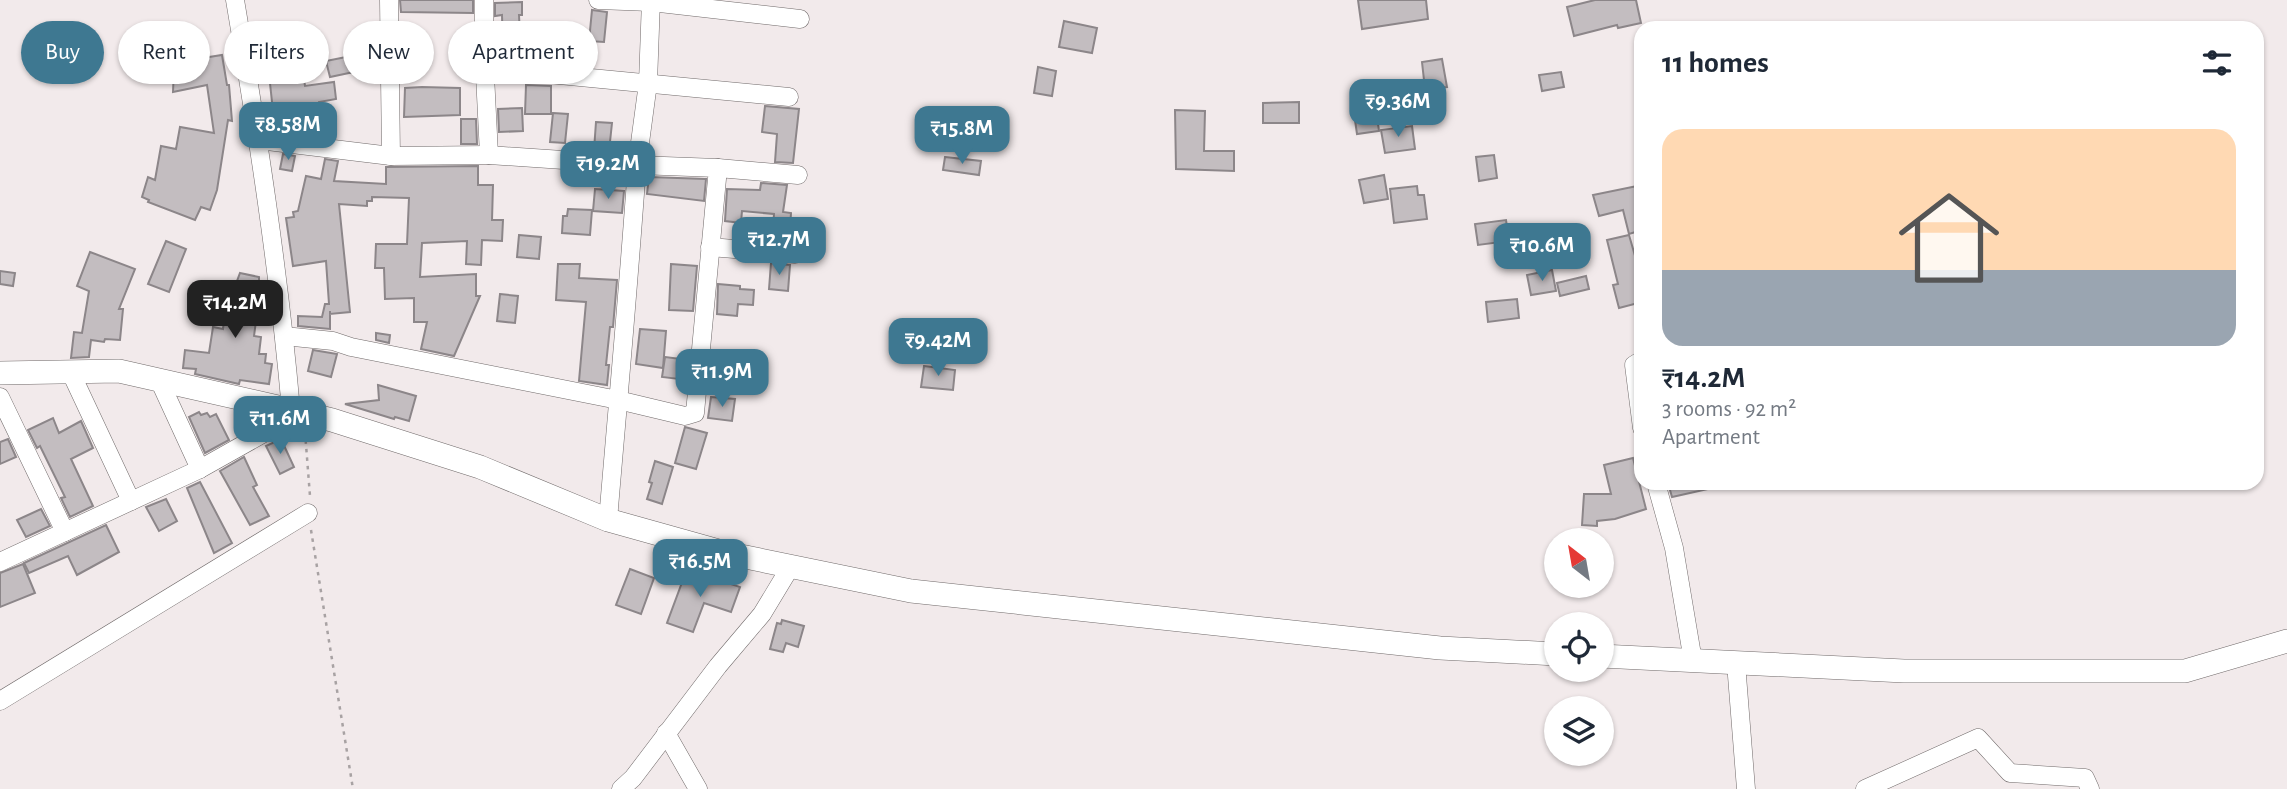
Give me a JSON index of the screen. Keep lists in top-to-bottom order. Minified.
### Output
{"north":"top left","page":{"chip":["Buy","Rent","Filters","New","Apartment"],"heading":"11 homes","price":["₹9.36M","₹8.58M","₹15.8M","₹19.2M","₹12.7M","₹10.6M","₹14.2M","₹9.42M","₹11.9M","₹11.6M","₹16.5M"],"list":[{"name":"₹14.2M","note":"3 rooms · 92 m² · Apartment"}]}}
